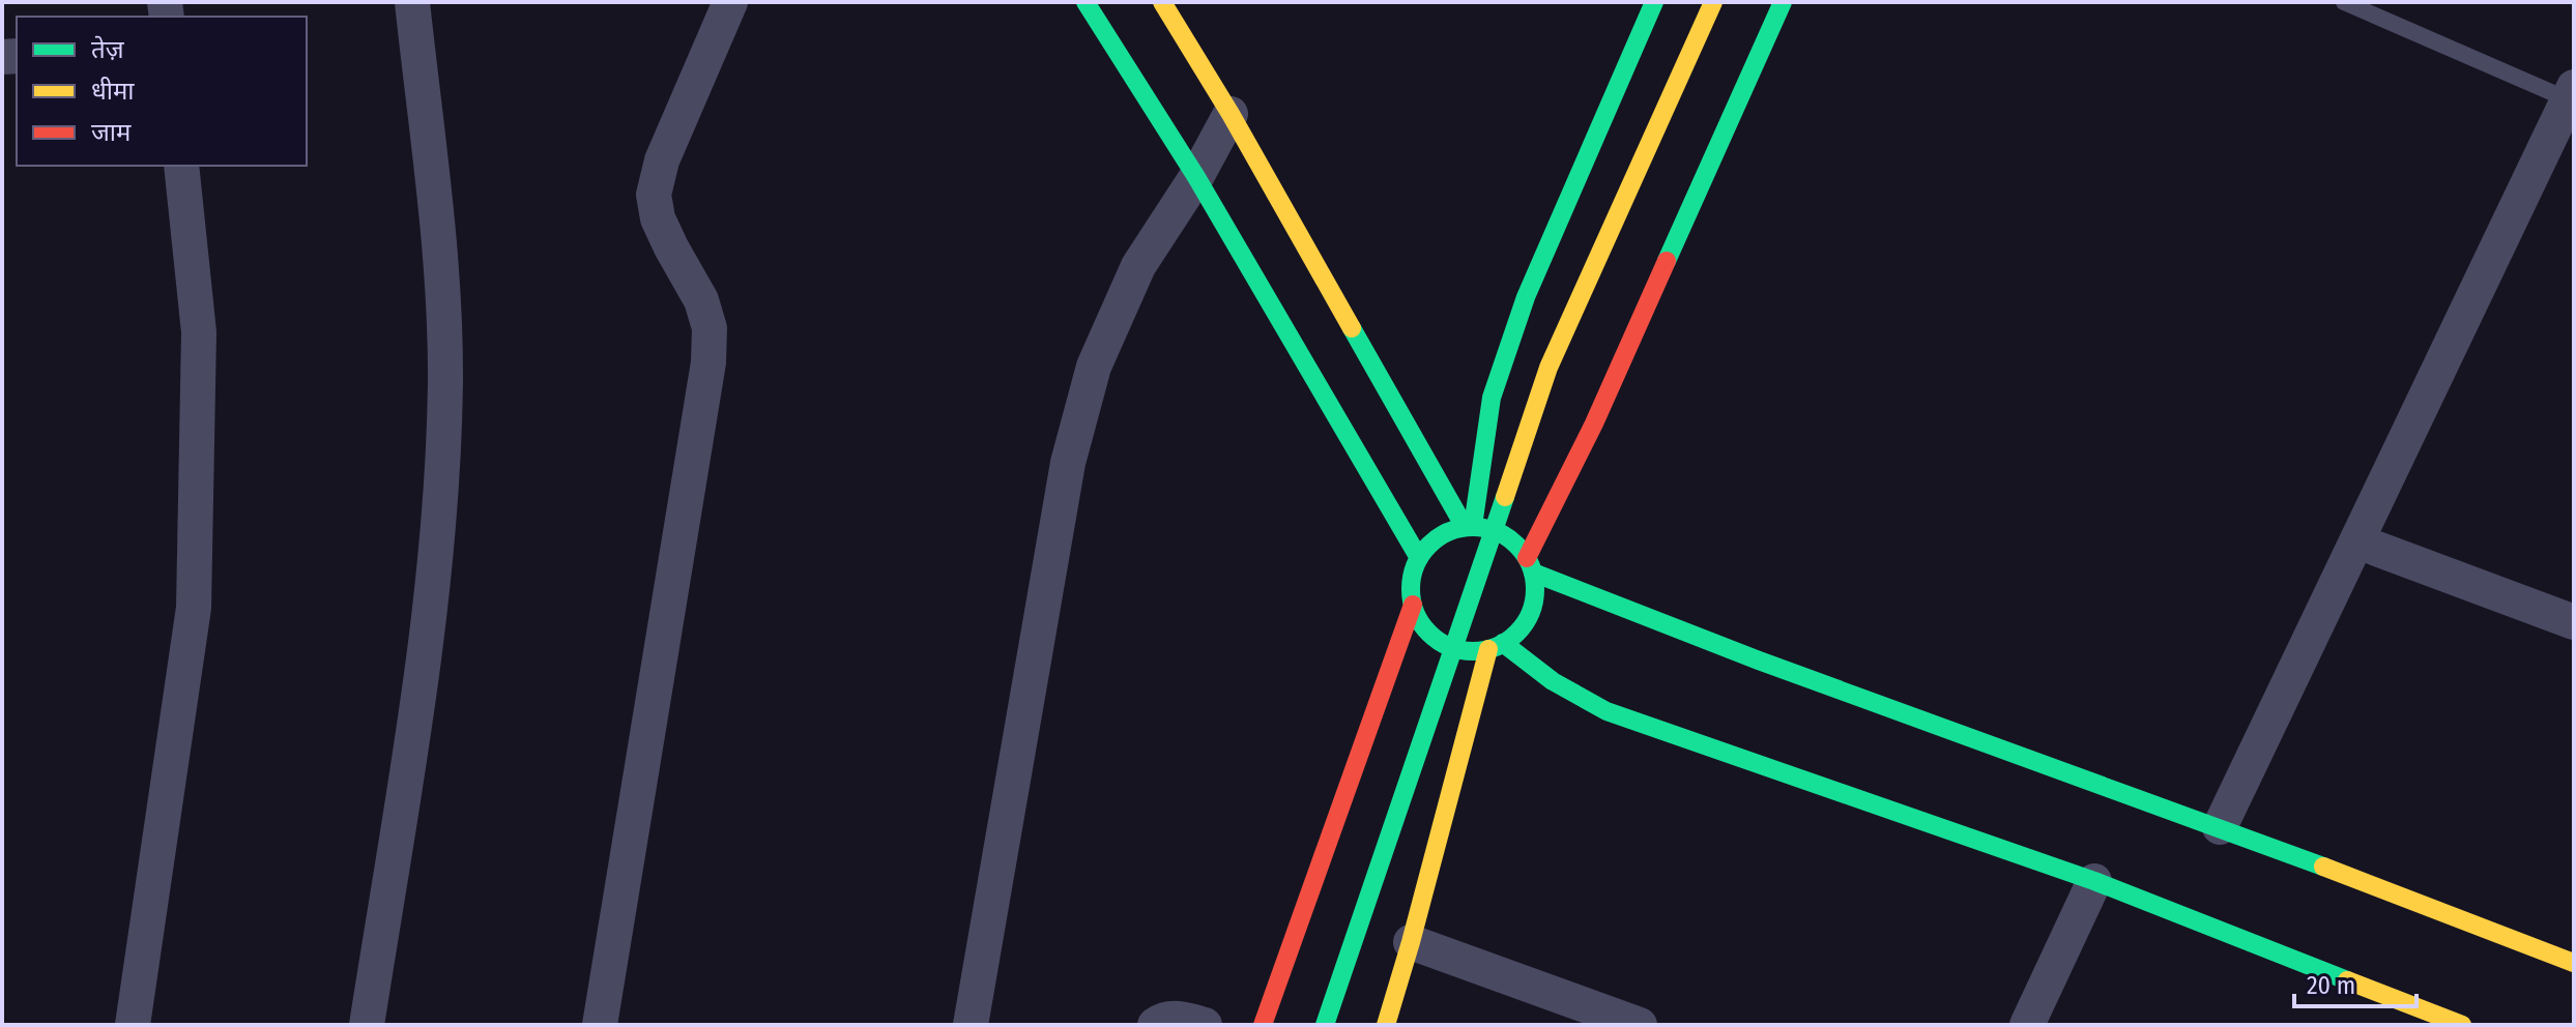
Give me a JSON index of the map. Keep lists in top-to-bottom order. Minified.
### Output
{"legend":["तेज़","धीमा","जाम"],"scale_bar":"20 m"}
